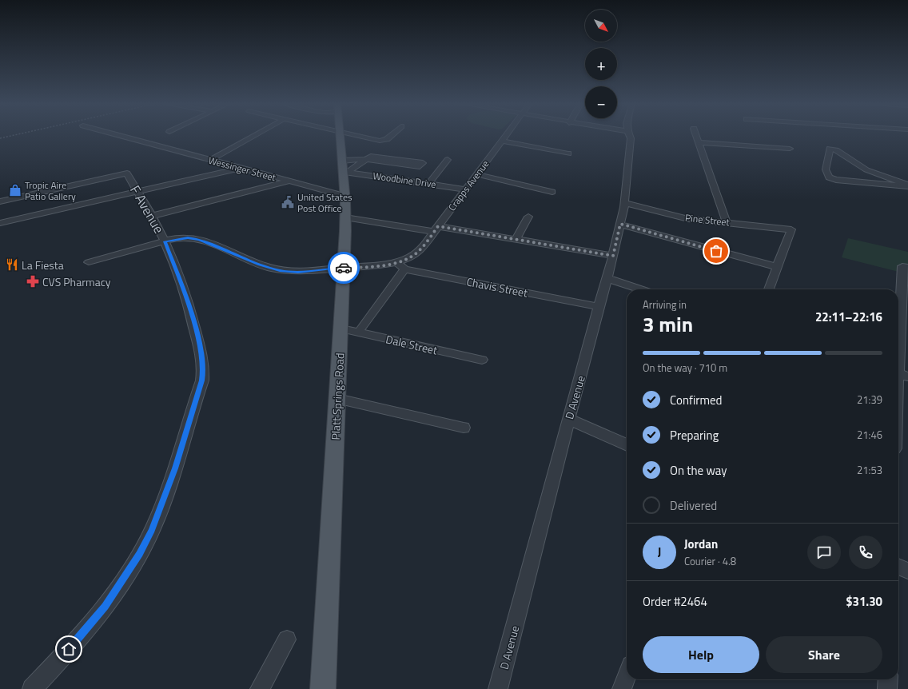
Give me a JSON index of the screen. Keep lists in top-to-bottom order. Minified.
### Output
{"streets":{"main road":["Platt Springs Road"],"street":["Wessinger Street","Woodbine Drive","Crapps Avenue","F Avenue","Pine Street","Chavis Street","Dale Street","D Avenue"]},"crossings":[["Wessinger Street","Platt Springs Road"],["Woodbine Drive","Crapps Avenue"],["Woodbine Drive","Platt Springs Road"],["Crapps Avenue","F Avenue"],["Crapps Avenue","Platt Springs Road"],["Pine Street","D Avenue"],["Chavis Street","D Avenue"],["Dale Street","Platt Springs Road"]],"places":{"shop":["Tropic Aire Patio Gallery"],"public building":["United States Post Office"],"restaurant":["La Fiesta"],"pharmacy":["CVS Pharmacy"]},"north":"bottom right","page":{"map_buttons":["+","−"],"heading":["3 min","Arriving in","22:11–22:16"],"panel":["Jordan","Courier · 4.8","Order #2464","$31.30"],"bar":"On the way · 710 m","list":[["Confirmed","21:39"],["Preparing","21:46"],["On the way","21:53"],"Delivered"],"round":"J","buttons":["Help","Share"]}}
